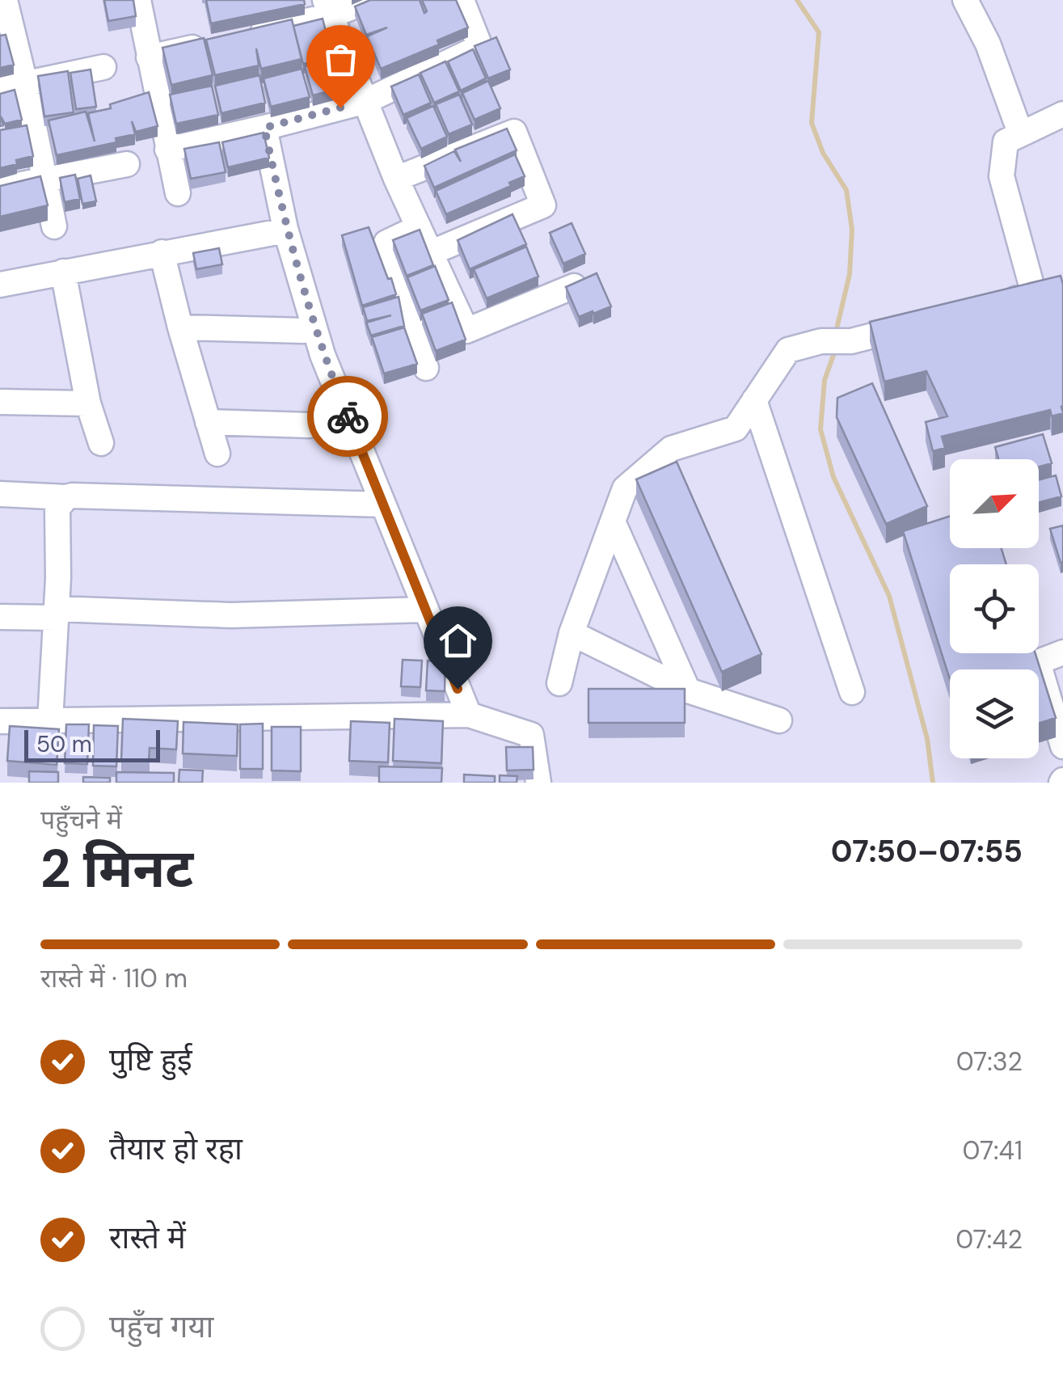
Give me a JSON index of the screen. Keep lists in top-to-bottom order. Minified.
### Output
{"scale_bar":"50 m","north":"top right","page":{"scale":"50 m","heading":["2 मिनट","पहुँचने में","07:50–07:55"],"bar":"रास्ते में · 110 m","list":[["पुष्टि हुई","07:32"],["तैयार हो रहा","07:41"],["रास्ते में","07:42"],"पहुँच गया"]}}
